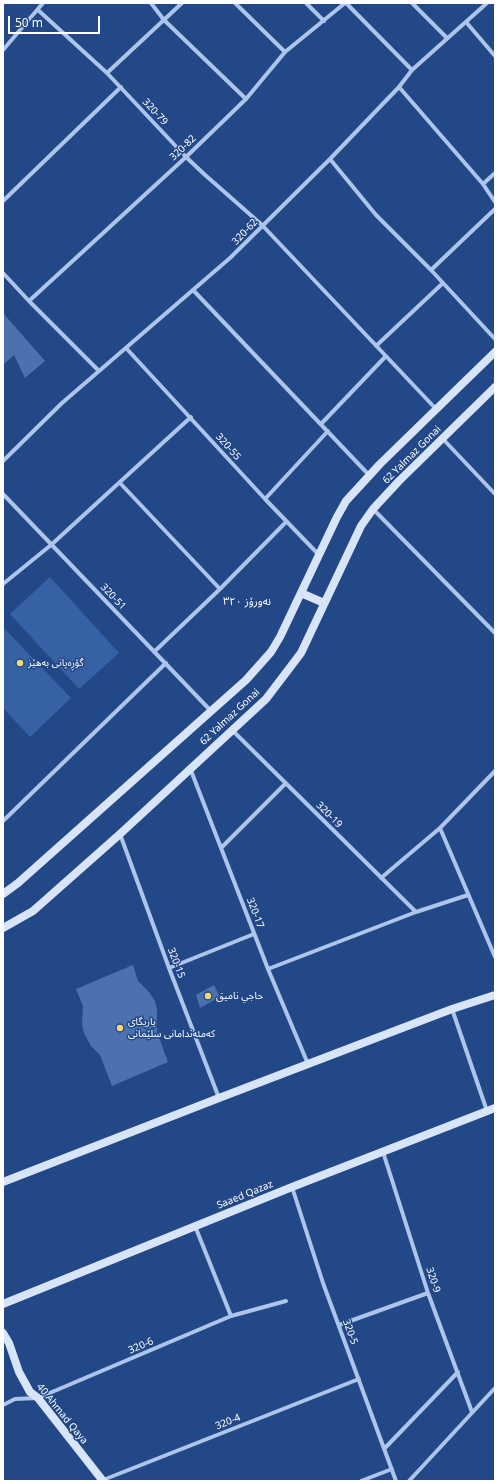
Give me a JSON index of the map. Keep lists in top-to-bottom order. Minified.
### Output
{"streets":{"main road":["62 Yalmaz Gonai","Saaed Qazaz","40 Ahmad Qaya"],"street":["320-79","320-82","320-62","320-55","320-51","320-19","320-17","320-15","320-9","320-5","320-6","320-4"]},"crossings":[["320-79","320-82"],["320-79","320-62"],["320-79","62 Yalmaz Gonai"],["320-62","320-55"],["320-55","62 Yalmaz Gonai"],["62 Yalmaz Gonai","320-51"],["62 Yalmaz Gonai","320-19"],["62 Yalmaz Gonai","320-17"],["62 Yalmaz Gonai","320-15"],["Saaed Qazaz","320-9"],["Saaed Qazaz","320-5"],["320-5","320-4"],["320-6","40 Ahmad Qaya"],["40 Ahmad Qaya","320-4"]],"districts":["نەورۆز ٣٢٠"],"places":["گۆڕەپانی بەهێز","حاجي ناميق","یاریگای کەمئەندامانی سلێمانی"],"scale_bar":"50 m"}
